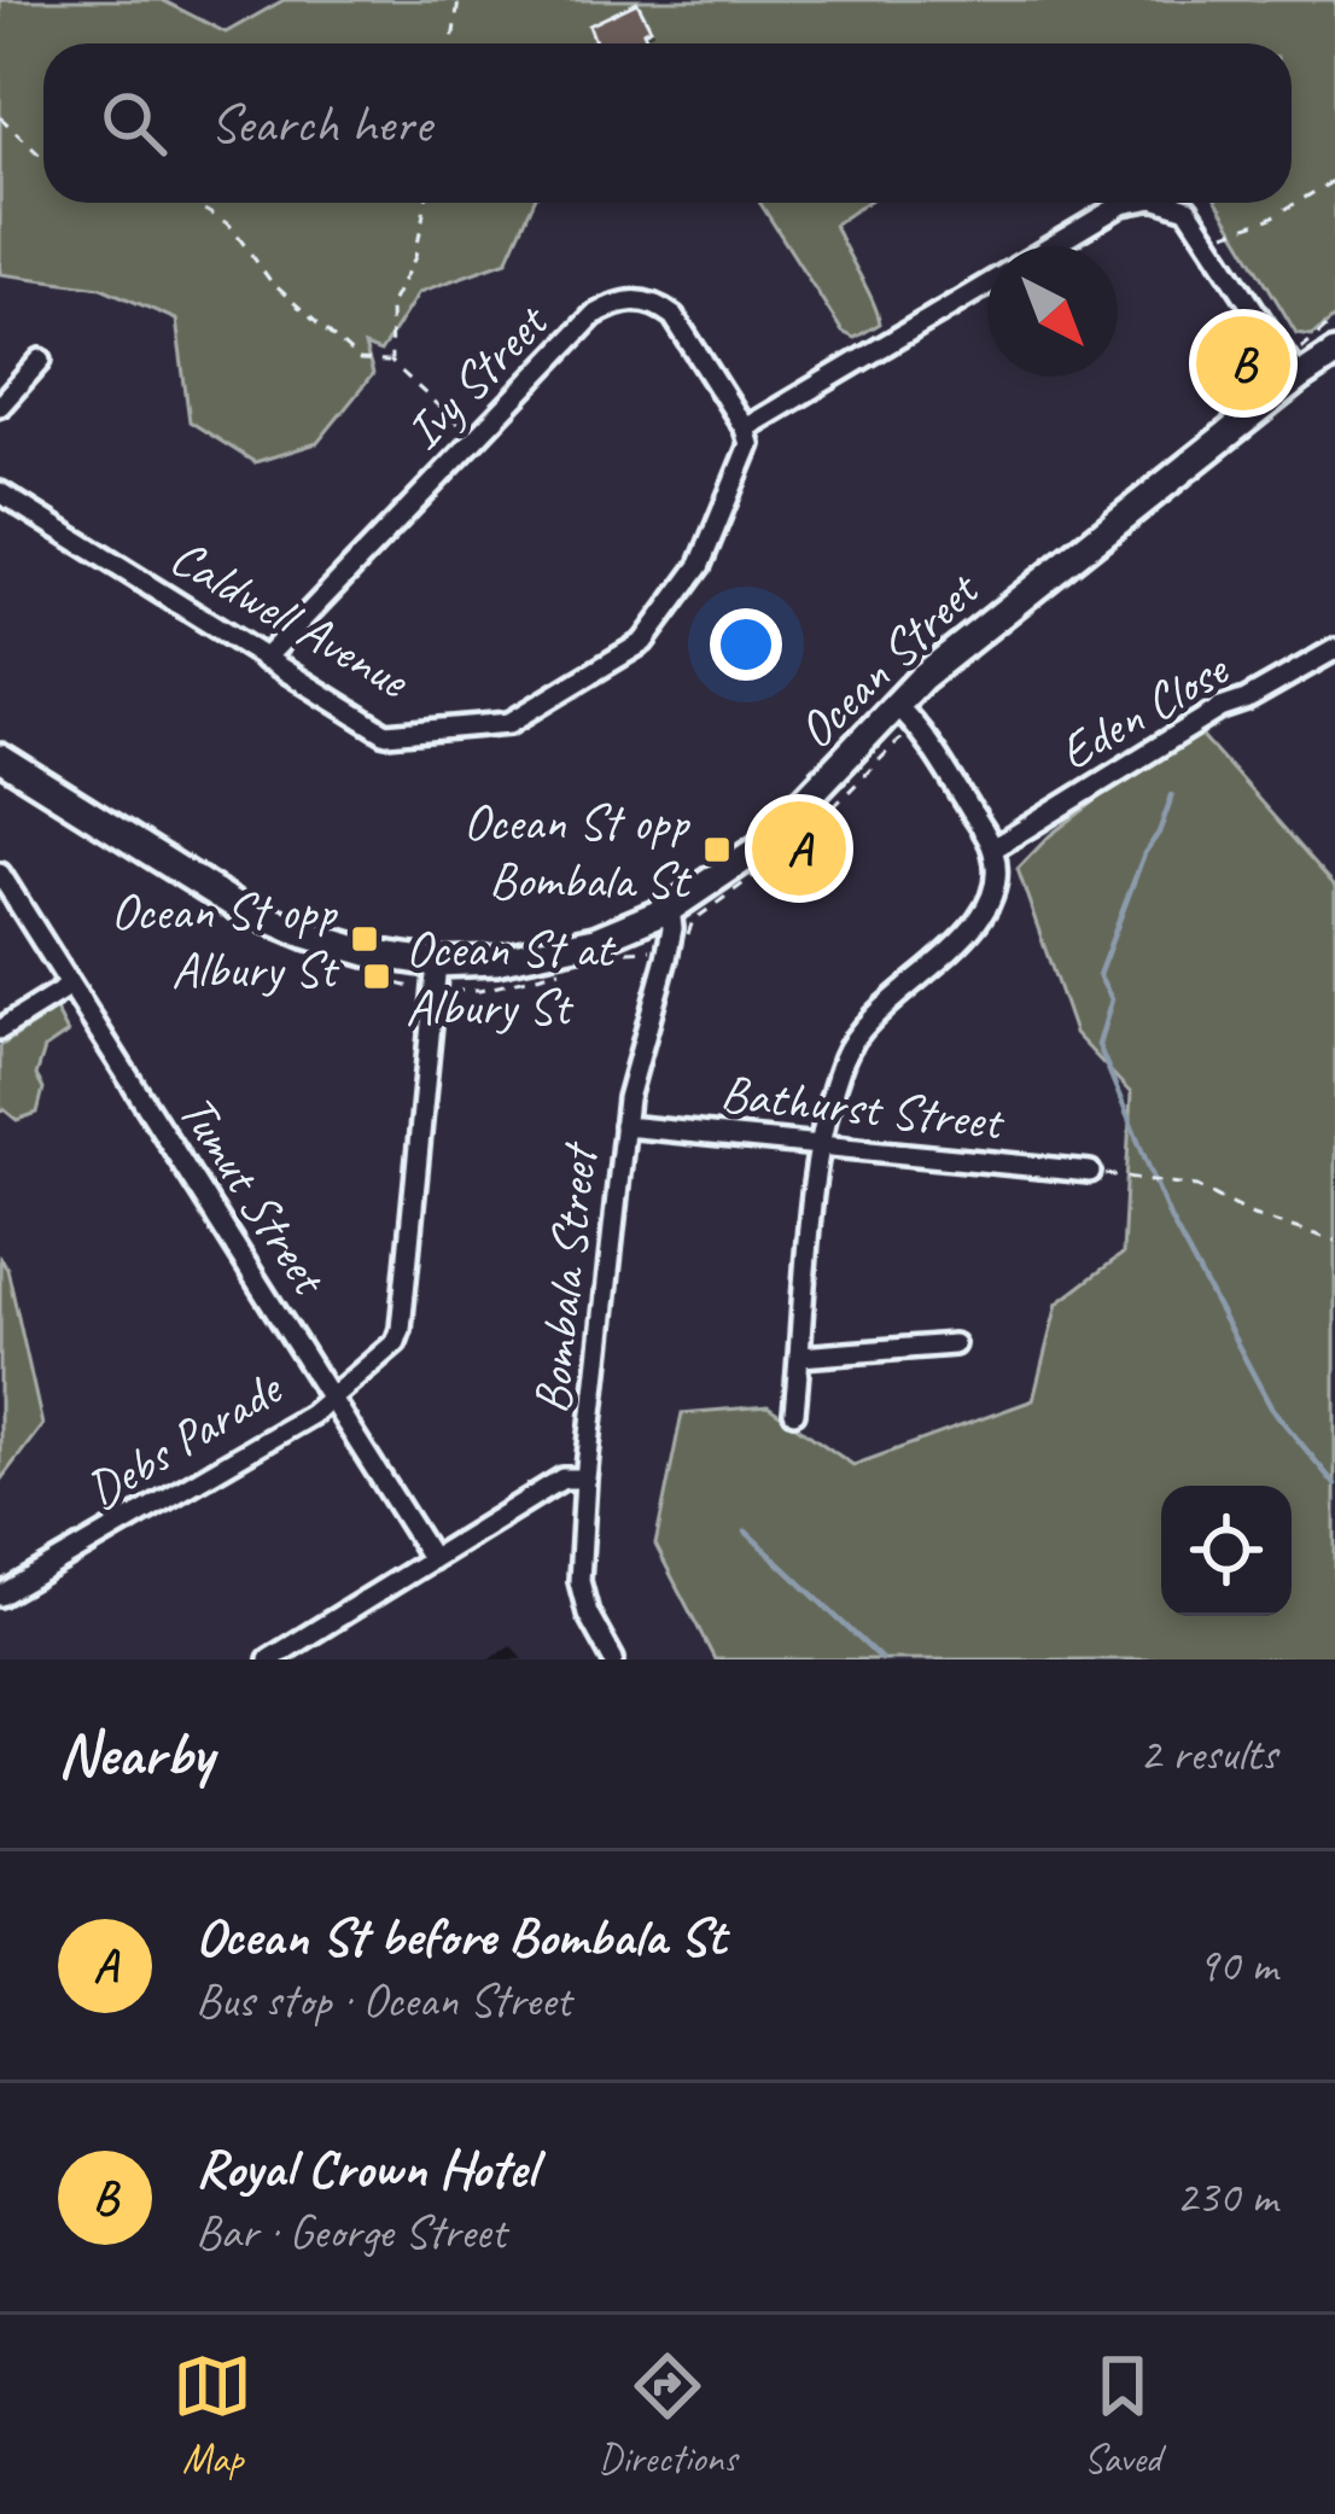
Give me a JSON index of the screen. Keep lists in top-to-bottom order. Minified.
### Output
{"streets":{"street":["Ivy Street","Caldwell Avenue","Ocean Street","Eden Close","Bathurst Street","Tumut Street","Bombala Street","Debs Parade"]},"crossings":[["Ivy Street","Caldwell Avenue"],["Ocean Street","Bombala Street"],["Ocean Street","Debs Parade"],["Bathurst Street","Bombala Street"],["Tumut Street","Debs Parade"]],"places":{"transit":["Ocean St opp Bombala St","Ocean St opp Albury St","Ocean St at Albury St"]},"north":"bottom right","page":{"search":"Search here","pins":["B","A"],"heading":["Nearby","2 results"],"list":[{"mark":"A","name":"Ocean St before Bombala St","note":"Bus stop · Ocean Street","value":"90 m"},{"mark":"B","name":"Royal Crown Hotel","note":"Bar · George Street","value":"230 m"}],"nav":["Map","Directions","Saved"]}}
